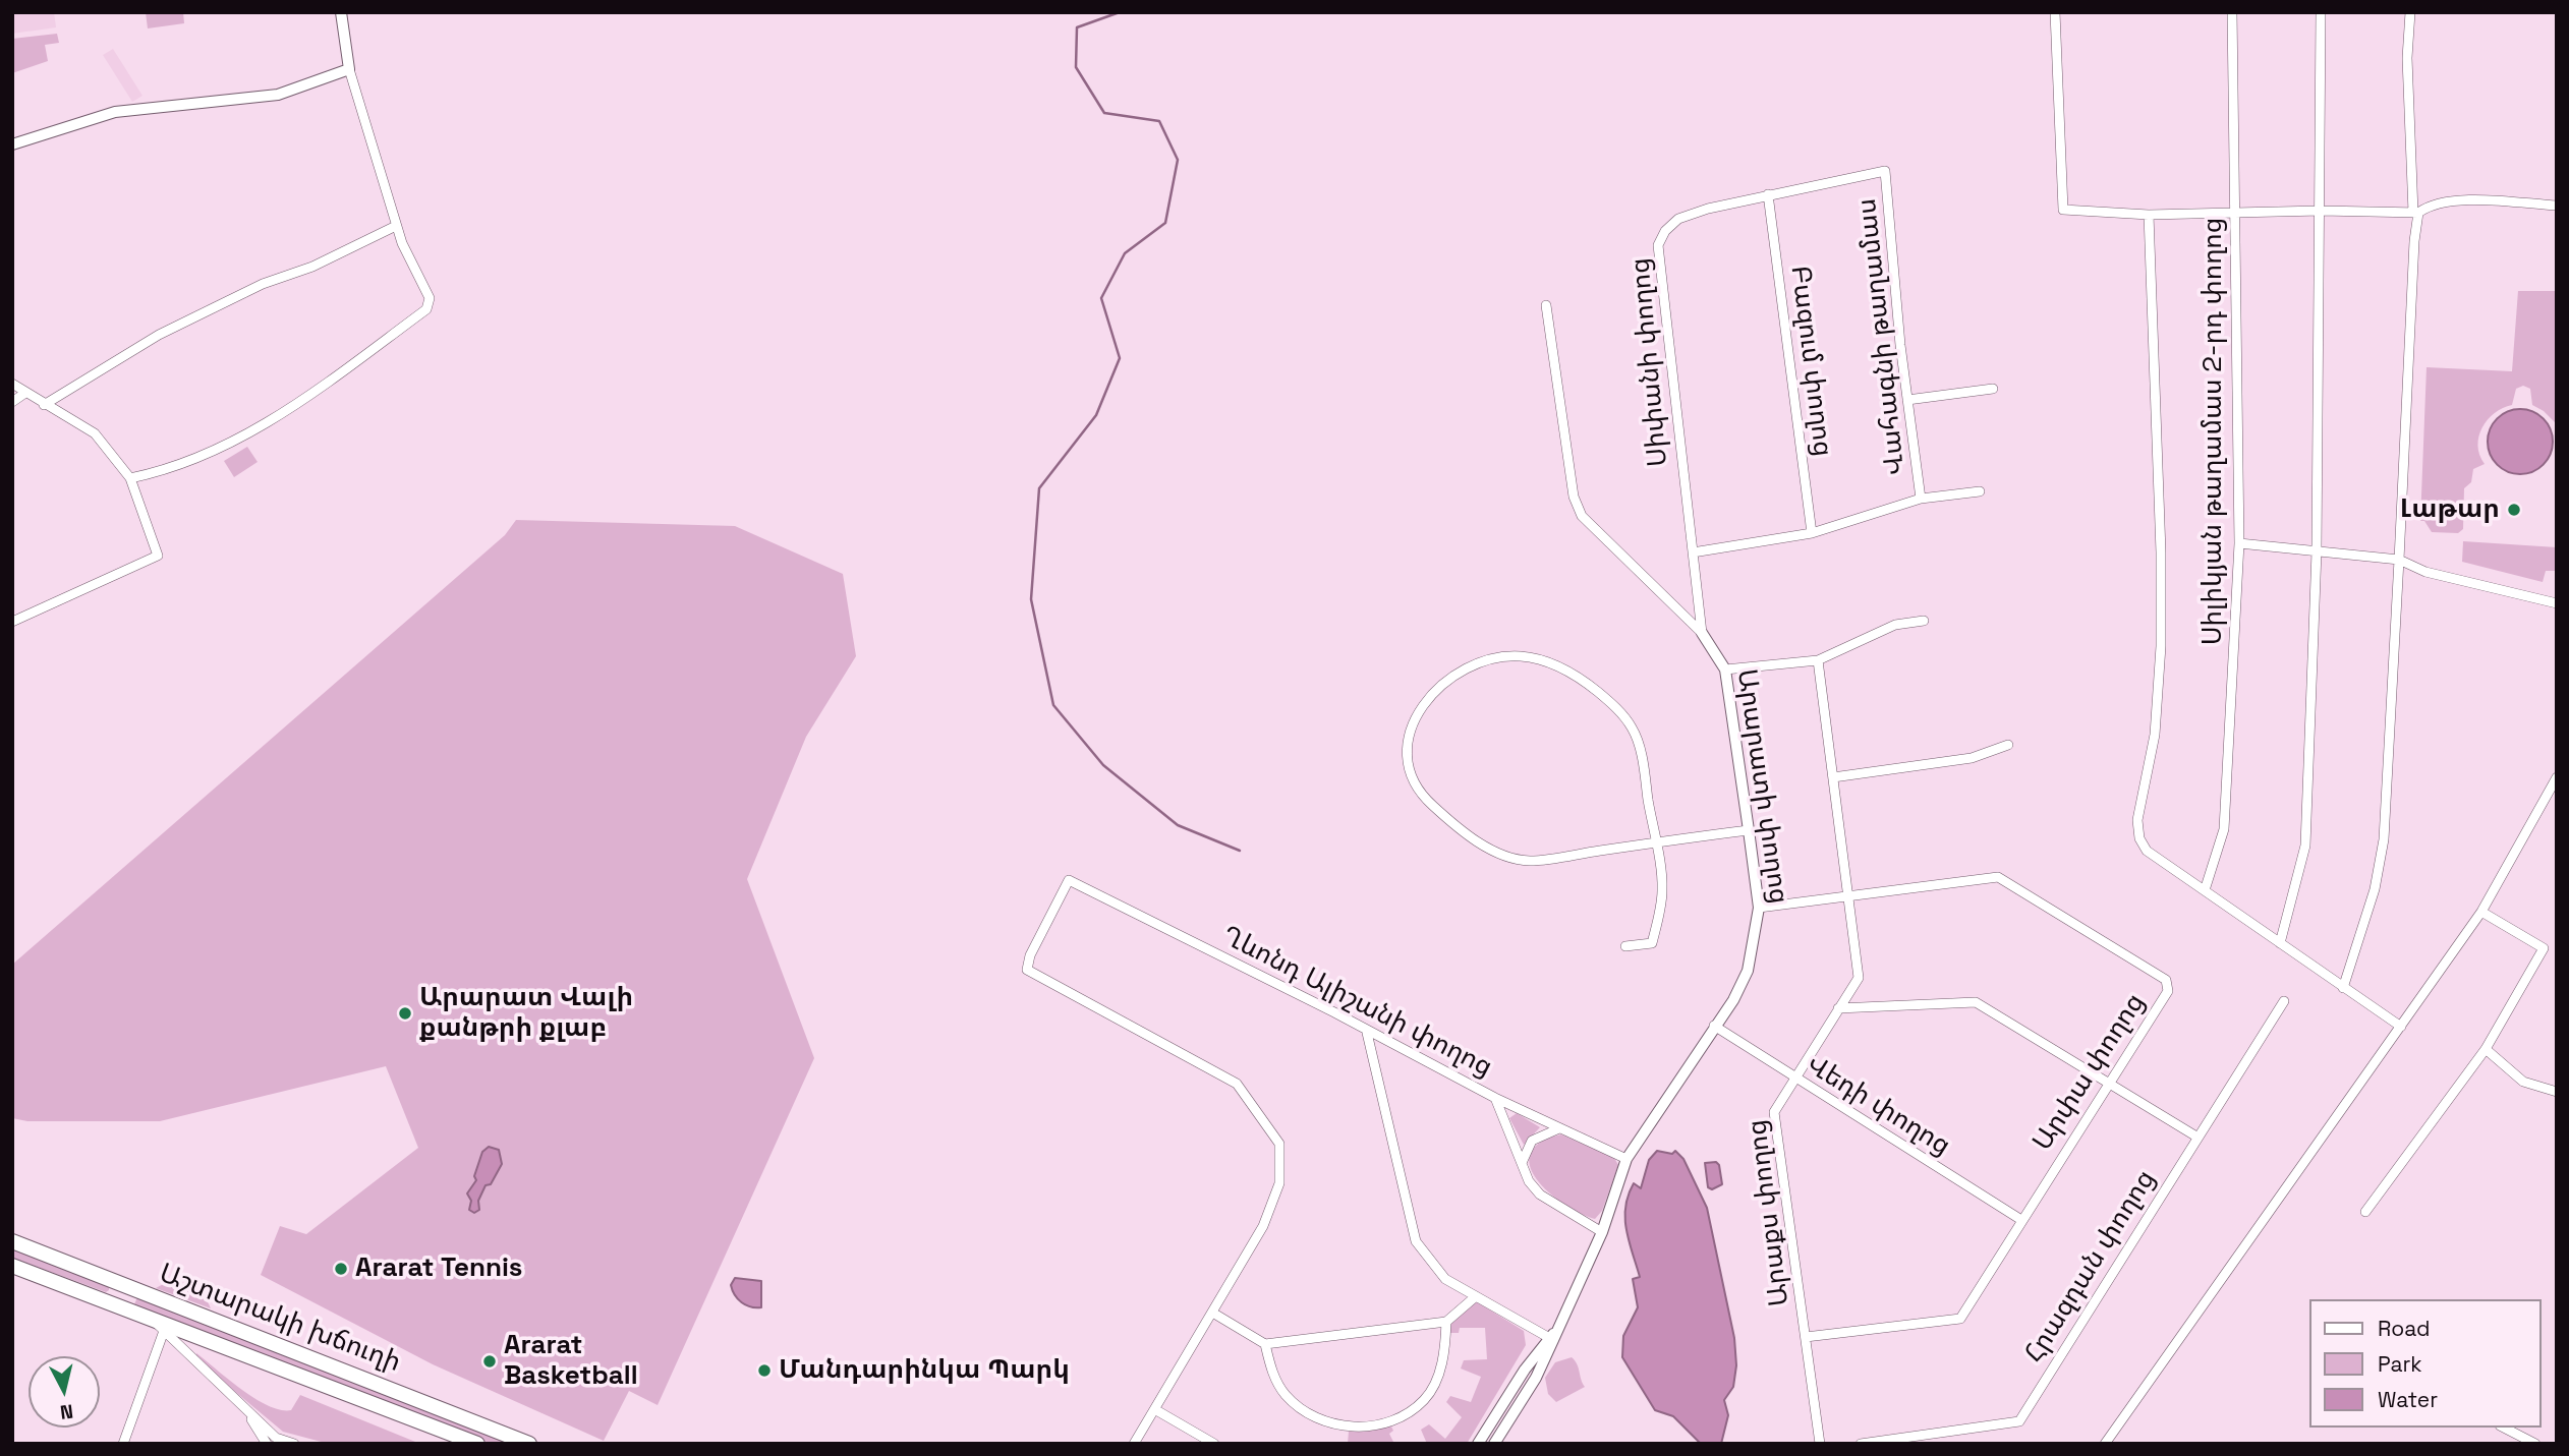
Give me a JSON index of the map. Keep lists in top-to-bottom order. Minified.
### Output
{"streets":{"highway":["Աշտարակի խճուղի"],"street":["Վահագնի թաղամաս","Բազում փողոց","Սիփանի փողոց","Սիլիկյան թաղամաս 2-րդ փողոց","Արարատի փողոց","Ղևոնդ Ալիշանի փողոց","Արփա փողոց","Վեդի փողոց","Արաքս փողոց","Հրազդան փողոց"]},"crossings":[["Վահագնի թաղամաս","Սիփանի փողոց"],["Բազում փողոց","Սիփանի փողոց"],["Սիփանի փողոց","Արարատի փողոց"],["Արարատի փողոց","Ղևոնդ Ալիշանի փողոց"],["Արարատի փողոց","Արփա փողոց"],["Արարատի փողոց","Վեդի փողոց"],["Արփա փողոց","Վեդի փողոց"],["Արփա փողոց","Արաքս փողոց"],["Վեդի փողոց","Արաքս փողոց"]],"places":["Լաթար","Արարատ Վալի քանթրի քլաբ","Ararat Tennis","Ararat Basketball","Մանդարինկա Պարկ"],"legend":["Road","Park","Water"],"north":"bottom"}
